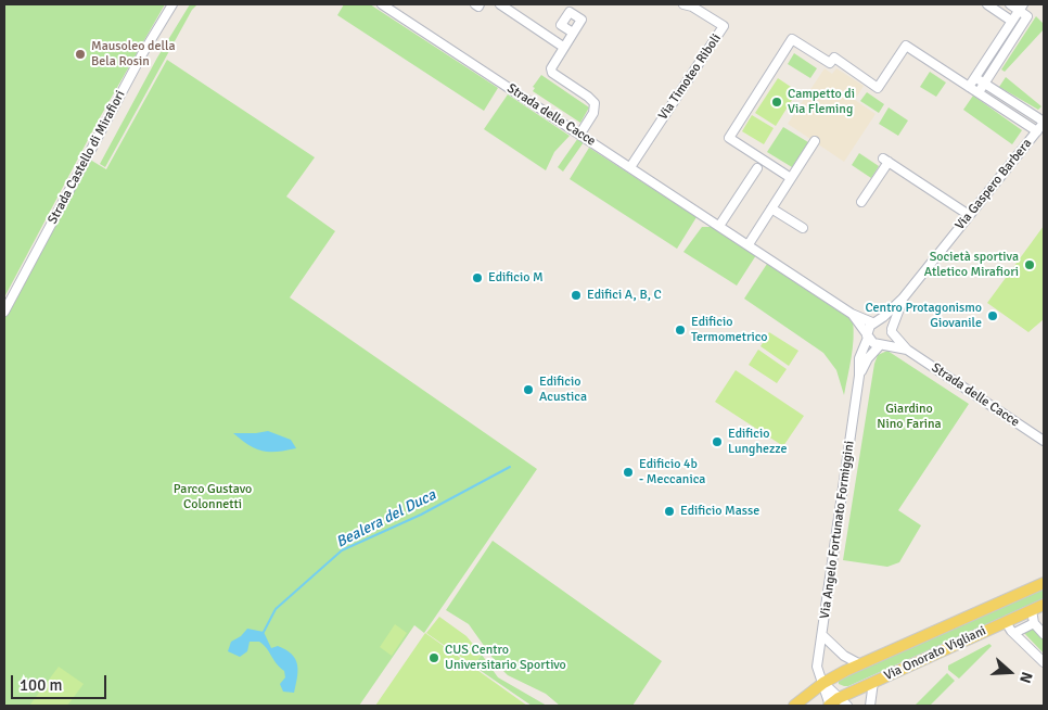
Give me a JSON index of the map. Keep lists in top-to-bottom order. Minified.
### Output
{"streets":{"main road":["Via Onorato Vigliani"],"street":["Via Timoteo Riboli","Strada delle Cacce","Strada Castello di Mirafiori","Via Gaspero Barbera","Via Angelo Fortunato Formiggini"]},"crossings":[["Via Timoteo Riboli","Strada delle Cacce"],["Strada delle Cacce","Via Gaspero Barbera"],["Strada delle Cacce","Via Angelo Fortunato Formiggini"],["Via Gaspero Barbera","Via Angelo Fortunato Formiggini"],["Via Angelo Fortunato Formiggini","Via Onorato Vigliani"]],"water":["Bealera del Duca"],"parks":["Giardino Nino Farina","Parco Gustavo Colonnetti"],"places":["Mausoleo della Bela Rosin","Campetto di Via Fleming","Società sportiva Atletico Mirafiori","Edificio M","Edifici A, B, C","Centro Protagonismo Giovanile","Edificio Termometrico","Edificio Acustica","Edificio Lunghezze","Edificio 4b - Meccanica","Edificio Masse","CUS Centro Universitario Sportivo"],"scale_bar":"100 m","north":"right"}
